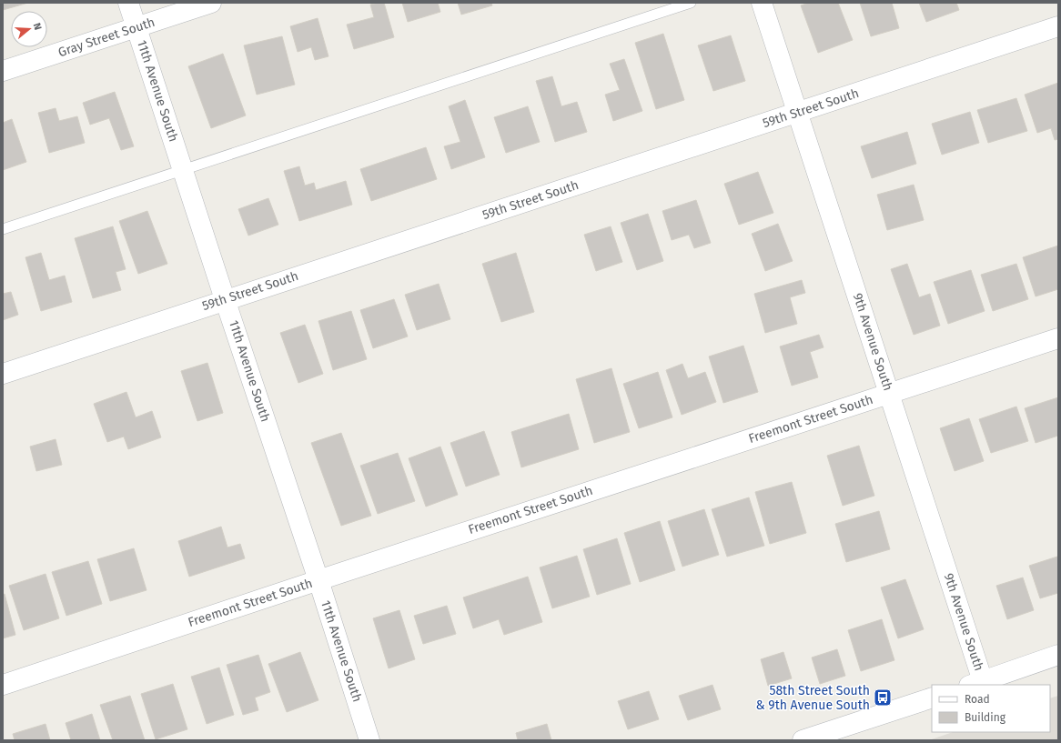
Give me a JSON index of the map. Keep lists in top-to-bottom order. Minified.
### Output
{"streets":{"street":["Gray Street South","11th Avenue South","59th Street South","9th Avenue South","Freemont Street South"]},"crossings":[["Gray Street South","11th Avenue South"],["11th Avenue South","59th Street South"],["11th Avenue South","Freemont Street South"],["59th Street South","9th Avenue South"],["9th Avenue South","Freemont Street South"]],"places":{"bus stop":["58th Street South & 9th Avenue South"]},"legend":["Road","Building"],"north":"right"}
